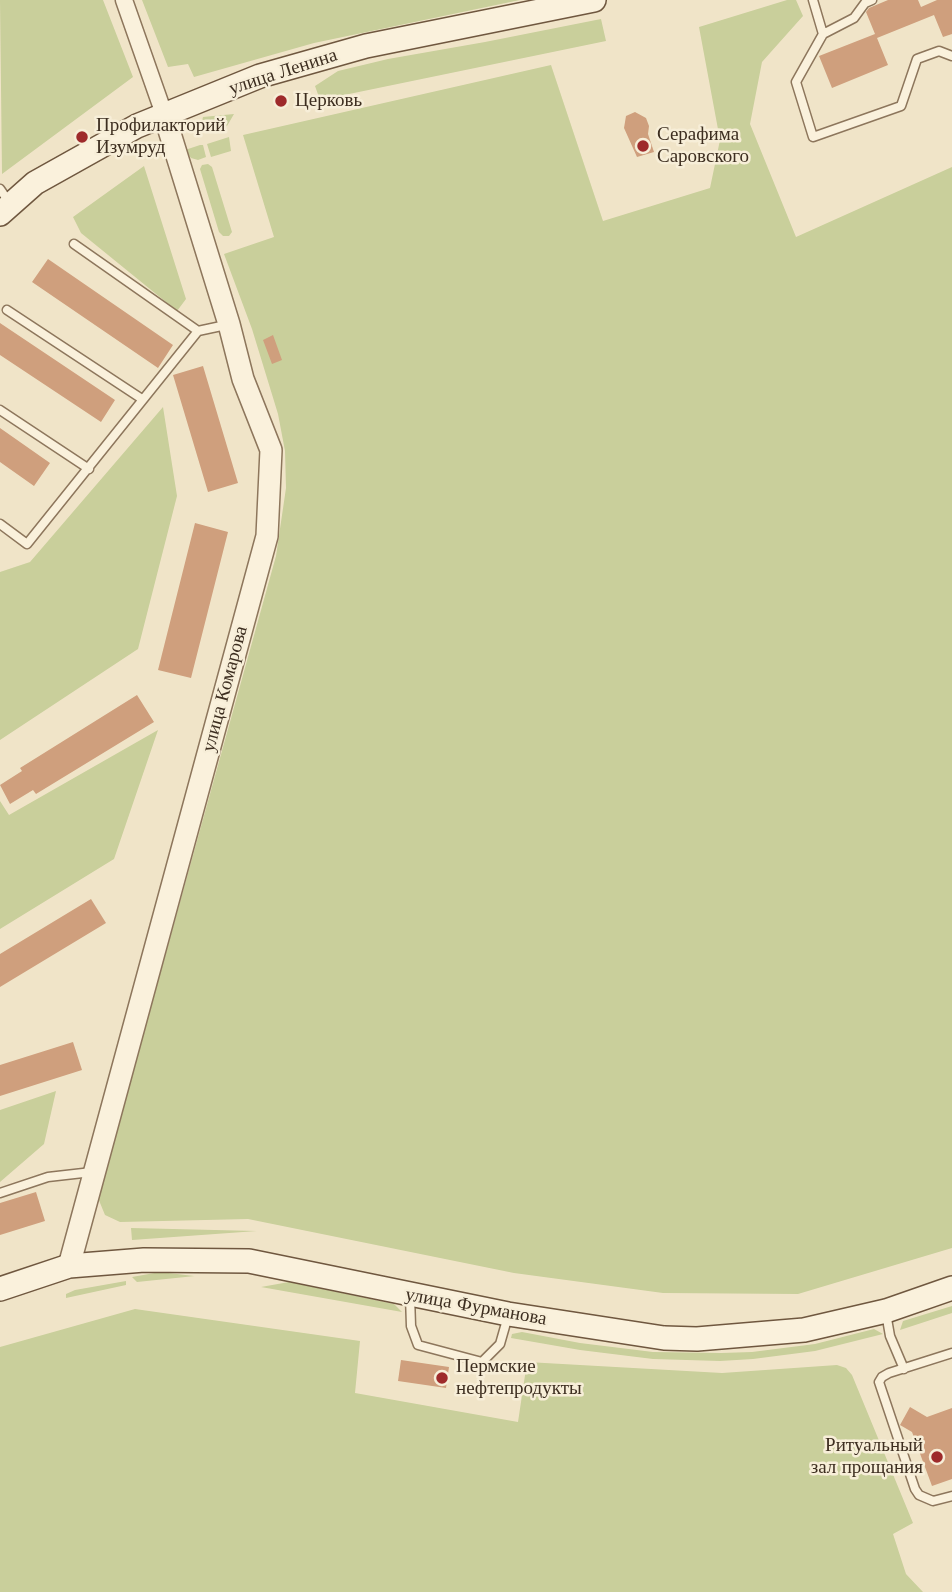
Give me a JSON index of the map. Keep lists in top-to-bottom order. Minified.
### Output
{"streets":{"main road":["улица Ленина","улица Фурманова"],"street":["улица Комарова"]},"crossings":[["улица Ленина","улица Комарова"],["улица Комарова","улица Фурманова"]],"places":["Церковь","Профилакторий Изумруд","Серафима Саровского","Пермские нефтепродукты","Ритуальный зал прощания"]}
